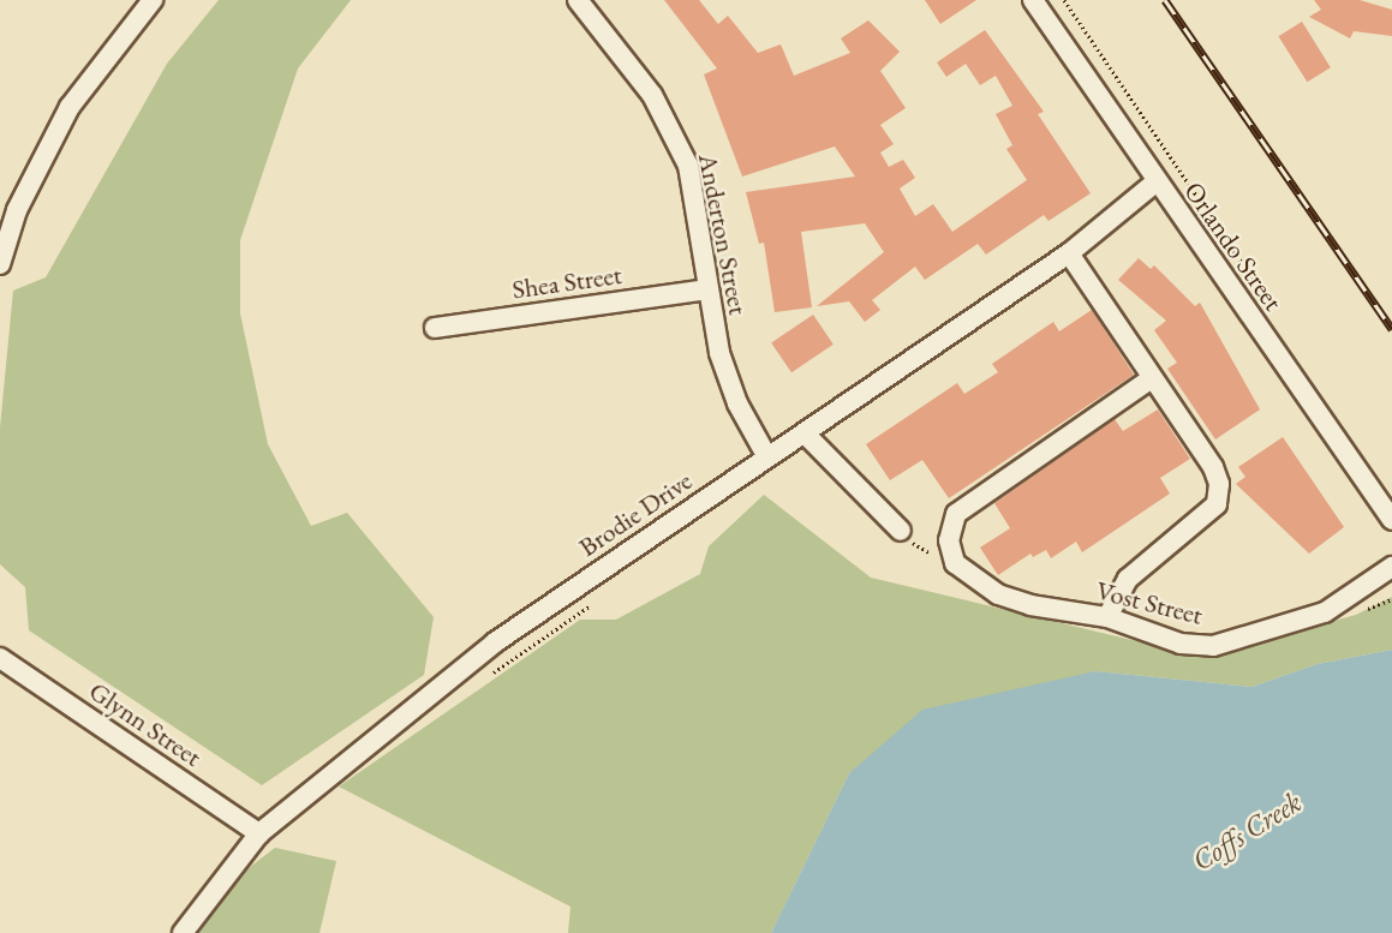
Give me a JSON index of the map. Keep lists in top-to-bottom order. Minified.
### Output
{"streets":{"street":["Anderton Street","Orlando Street","Shea Street","Brodie Drive","Vost Street","Glynn Street"]},"crossings":[["Anderton Street","Shea Street"],["Anderton Street","Brodie Drive"],["Orlando Street","Brodie Drive"],["Brodie Drive","Glynn Street"]],"water":["Coffs Creek"]}
